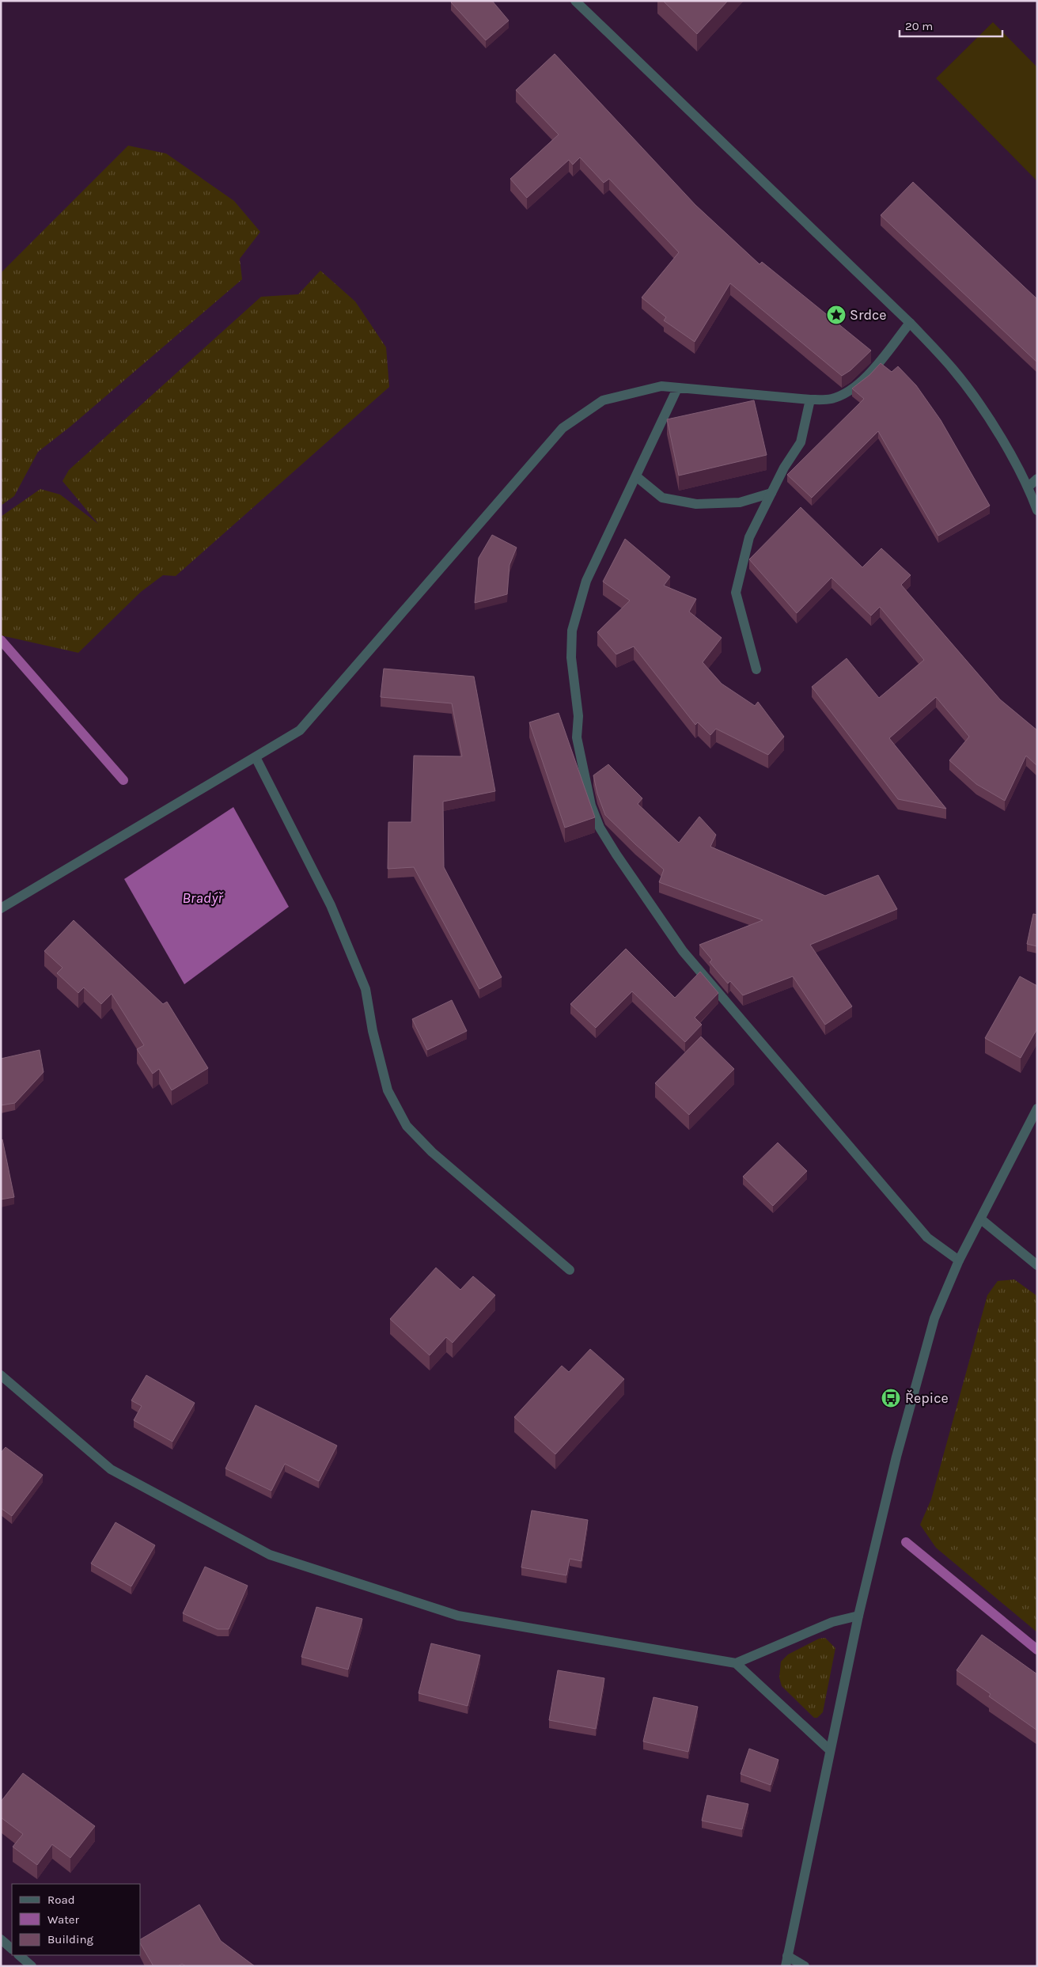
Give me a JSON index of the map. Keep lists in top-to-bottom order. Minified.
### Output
{"water":["Bradýř"],"places":{"place":["Srdce"],"bus stop":["Řepice"]},"legend":["Road","Water","Building"],"scale_bar":"20 m"}
